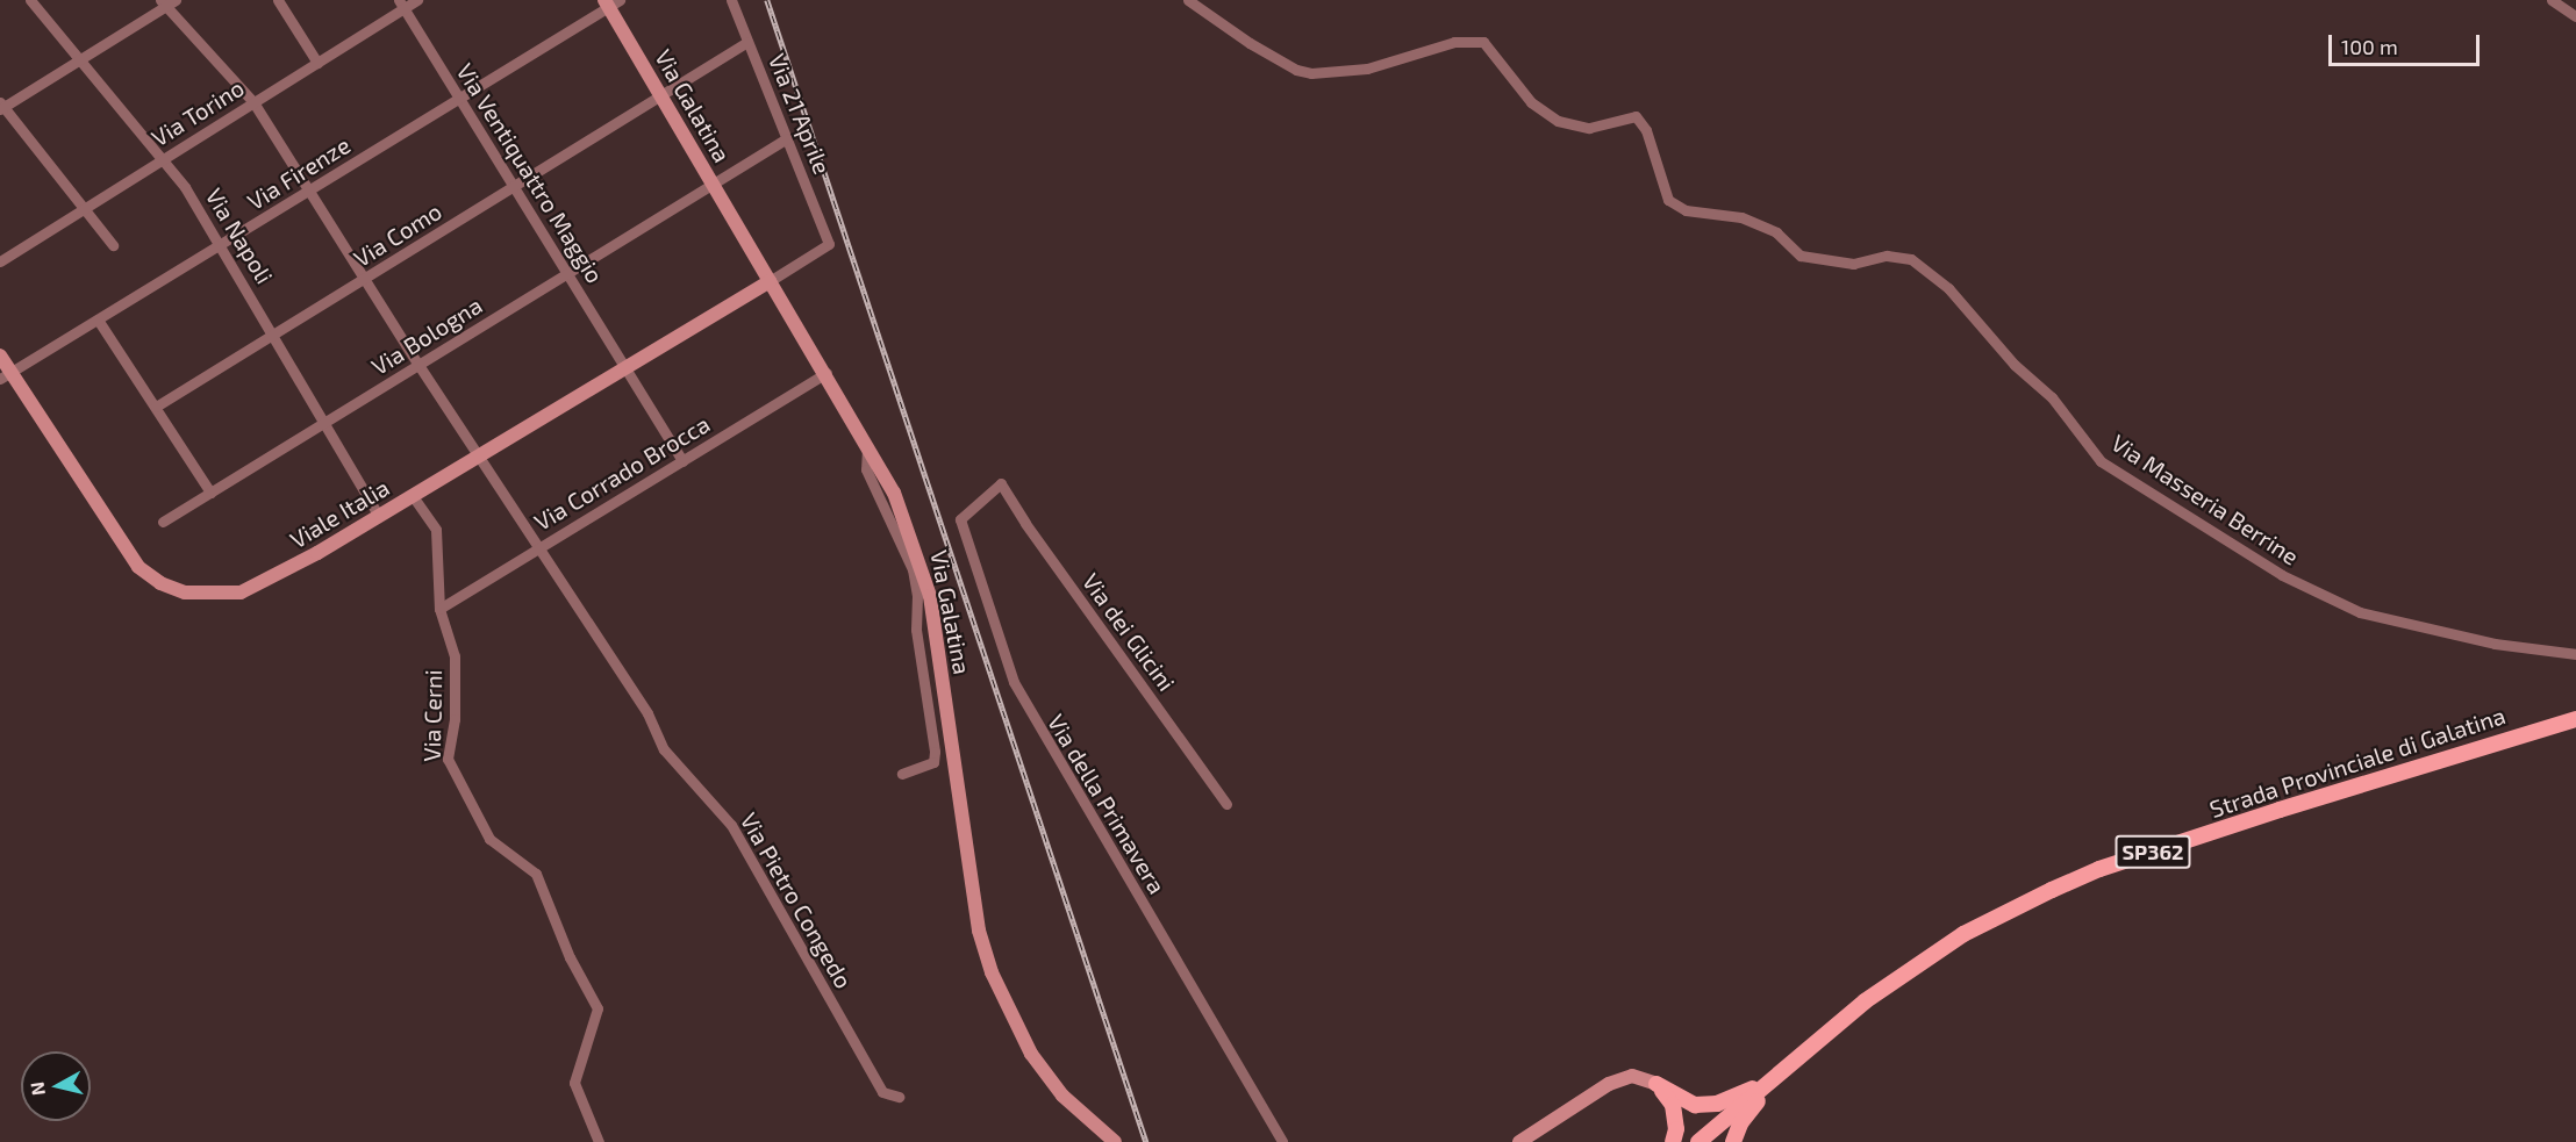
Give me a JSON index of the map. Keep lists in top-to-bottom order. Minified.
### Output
{"streets":{"main road":["Strada Provinciale di Galatina","SP362"],"street":["Via Galatina","Via Torino","Via 21 Aprile","Via Firenze","Via Ventiquattro Maggio","Via Como","Via Napoli","Via Bologna","Via Corrado Brocca","Via Masseria Berrine","Viale Italia","Via dei Glicini","Via Cerni","Via della Primavera","Via Pietro Congedo"]},"crossings":[["Via Galatina","Via 21 Aprile"],["Via Galatina","Via Firenze"],["Via Galatina","Via Como"],["Via Galatina","Via Bologna"],["Via Galatina","Via Corrado Brocca"],["Via Galatina","Viale Italia"],["Via Torino","Via Ventiquattro Maggio"],["Via Torino","Via Napoli"],["Via Torino","Via Pietro Congedo"],["Via 21 Aprile","Via Como"],["Via 21 Aprile","Via Bologna"],["Via 21 Aprile","Viale Italia"],["Via Firenze","Via Ventiquattro Maggio"],["Via Firenze","Via Napoli"],["Via Firenze","Viale Italia"],["Via Firenze","Via Pietro Congedo"],["Via Ventiquattro Maggio","Via Como"],["Via Ventiquattro Maggio","Via Bologna"],["Via Ventiquattro Maggio","Via Corrado Brocca"],["Via Ventiquattro Maggio","Viale Italia"],["Via Como","Via Napoli"],["Via Como","Via Pietro Congedo"],["Via Napoli","Via Bologna"],["Via Napoli","Viale Italia"],["Via Bologna","Via Pietro Congedo"],["Via Corrado Brocca","Via Cerni"],["Via Corrado Brocca","Via Pietro Congedo"],["Viale Italia","Via Cerni"],["Viale Italia","Via Pietro Congedo"],["Via dei Glicini","Via della Primavera"]],"scale_bar":"100 m","north":"left"}
